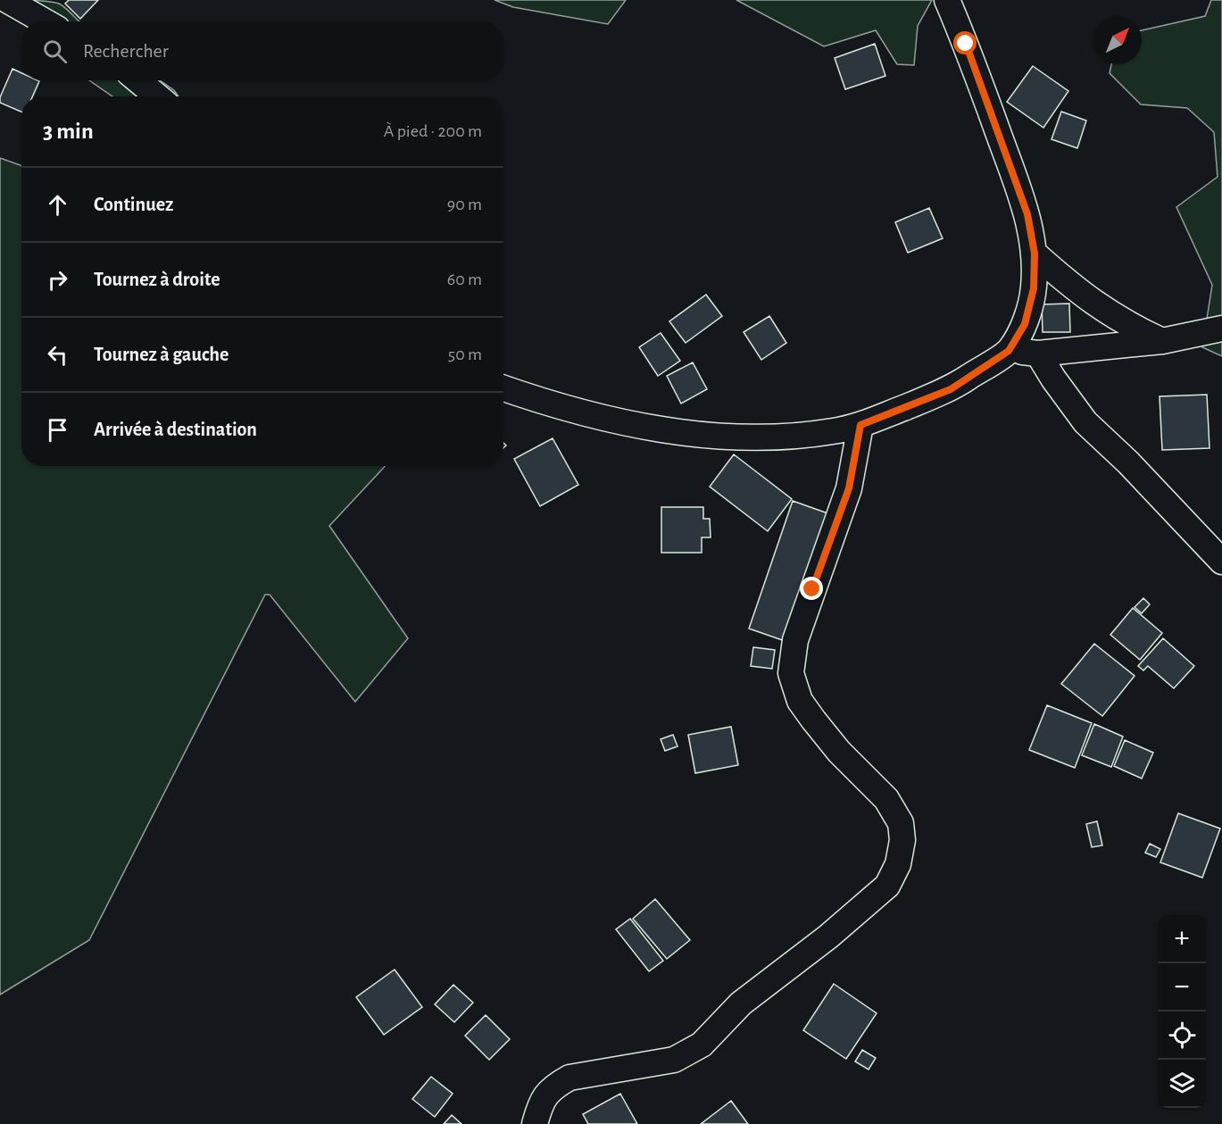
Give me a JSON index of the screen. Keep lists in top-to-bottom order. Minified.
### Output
{"north":"top right","page":{"search":"Rechercher","heading":["3 min","À pied · 200 m"],"list":[["Continuez","90 m"],["Tournez à droite","60 m"],["Tournez à gauche","50 m"],"Arrivée à destination"],"map_buttons":["+","−"]}}
